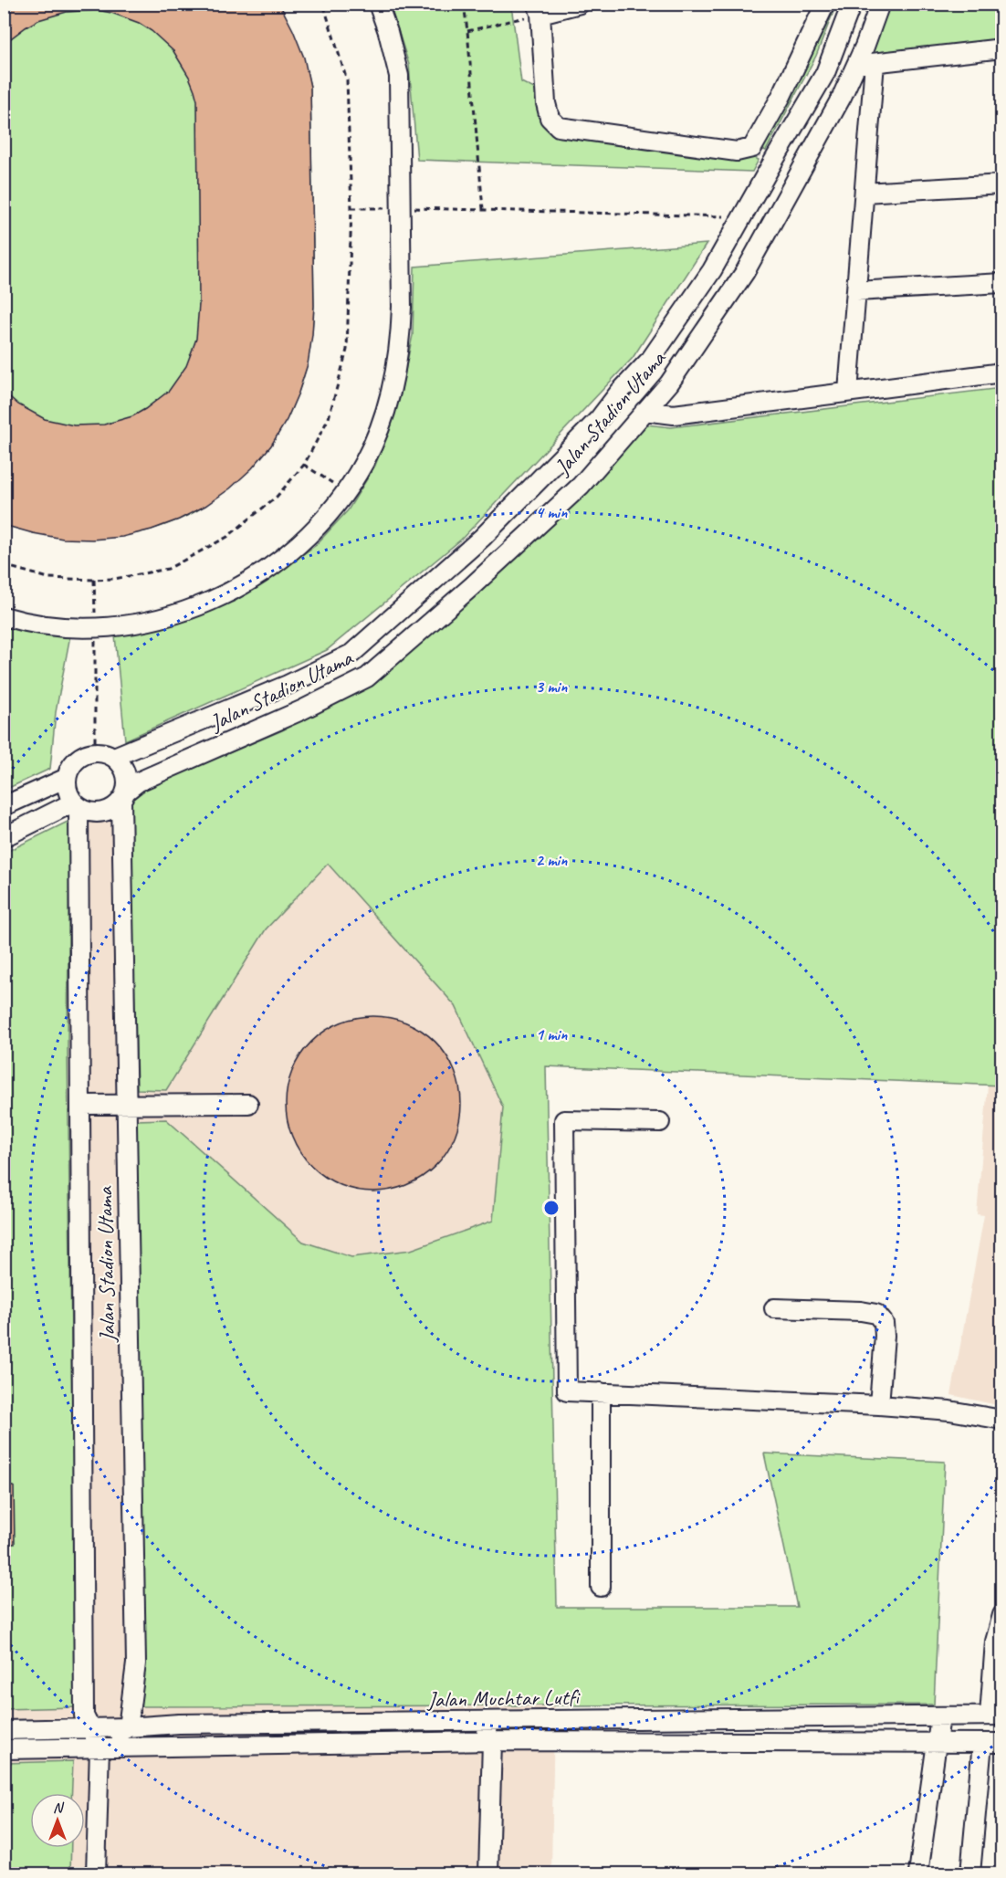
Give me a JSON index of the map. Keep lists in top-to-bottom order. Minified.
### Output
{"streets":{"street":["Jalan Stadion Utama","Jalan Muchtar Lutfi"]},"crossings":[["Jalan Stadion Utama","Jalan Muchtar Lutfi"]],"north":"top","rings":["4 min","3 min","2 min","1 min"]}
